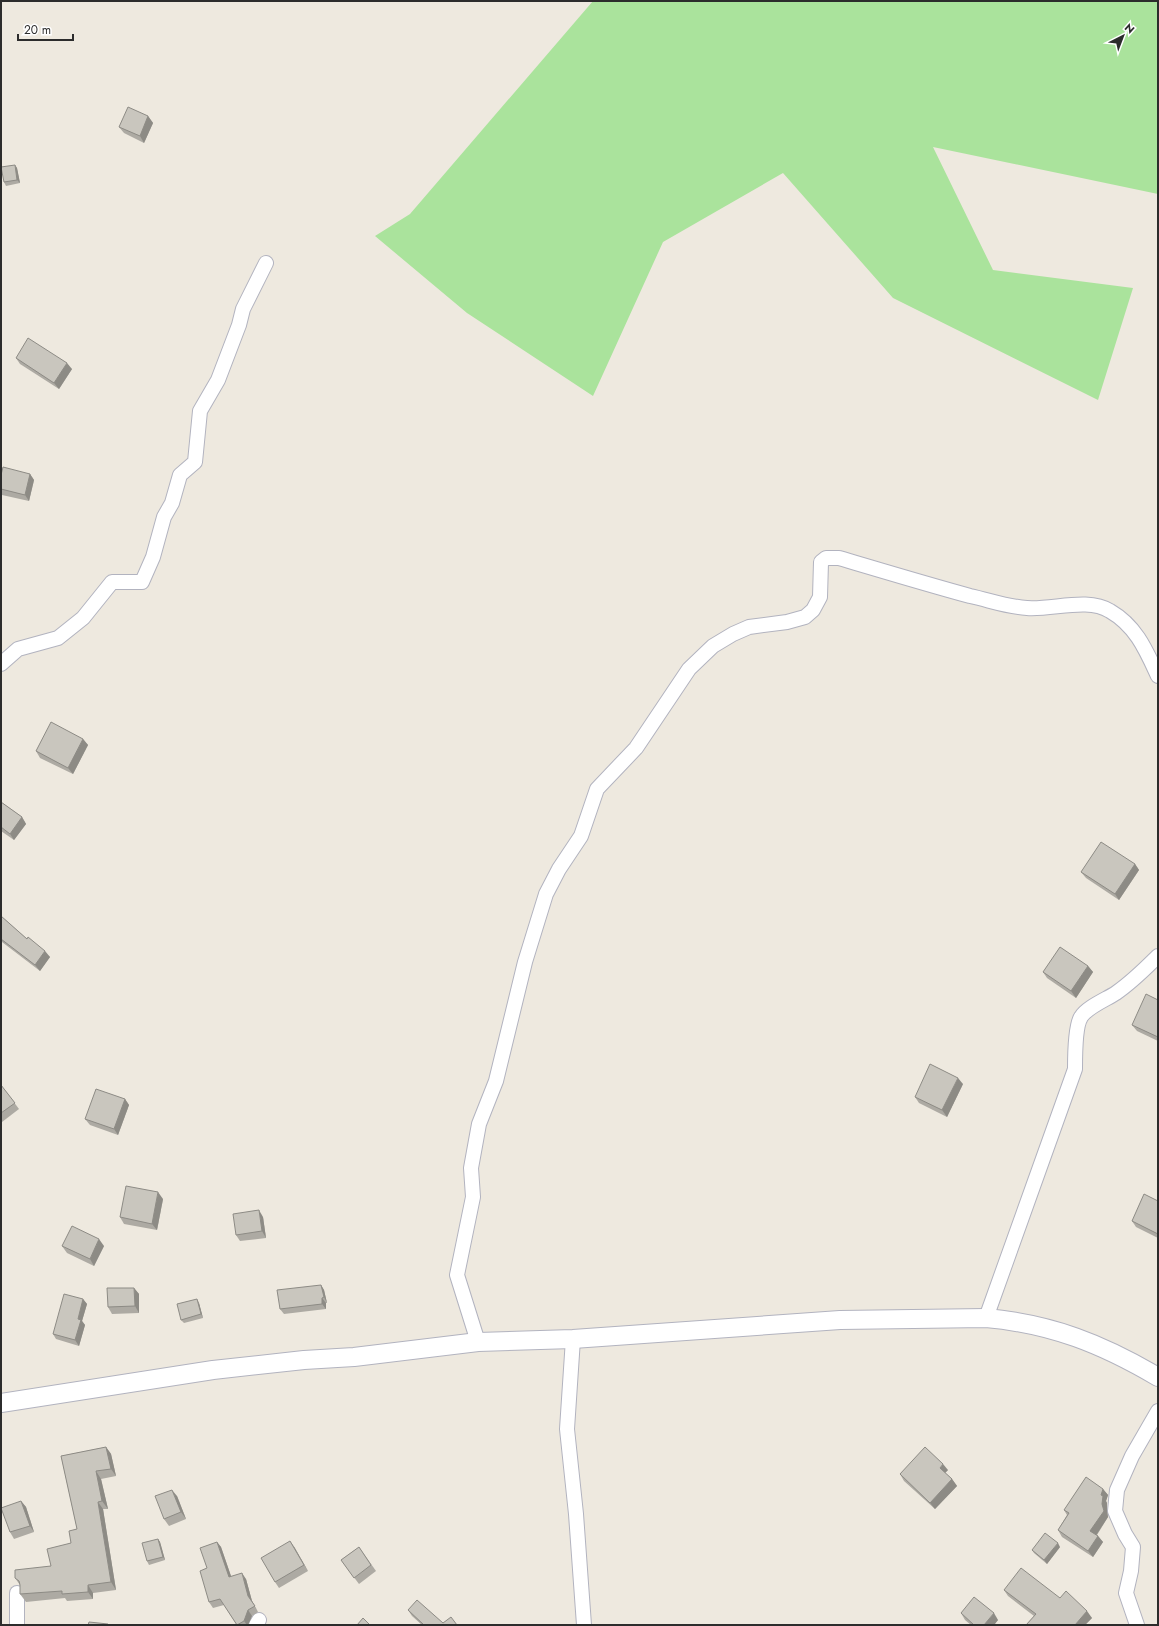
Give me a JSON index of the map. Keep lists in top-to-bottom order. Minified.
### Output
{"scale_bar":"20 m","north":"top right"}
